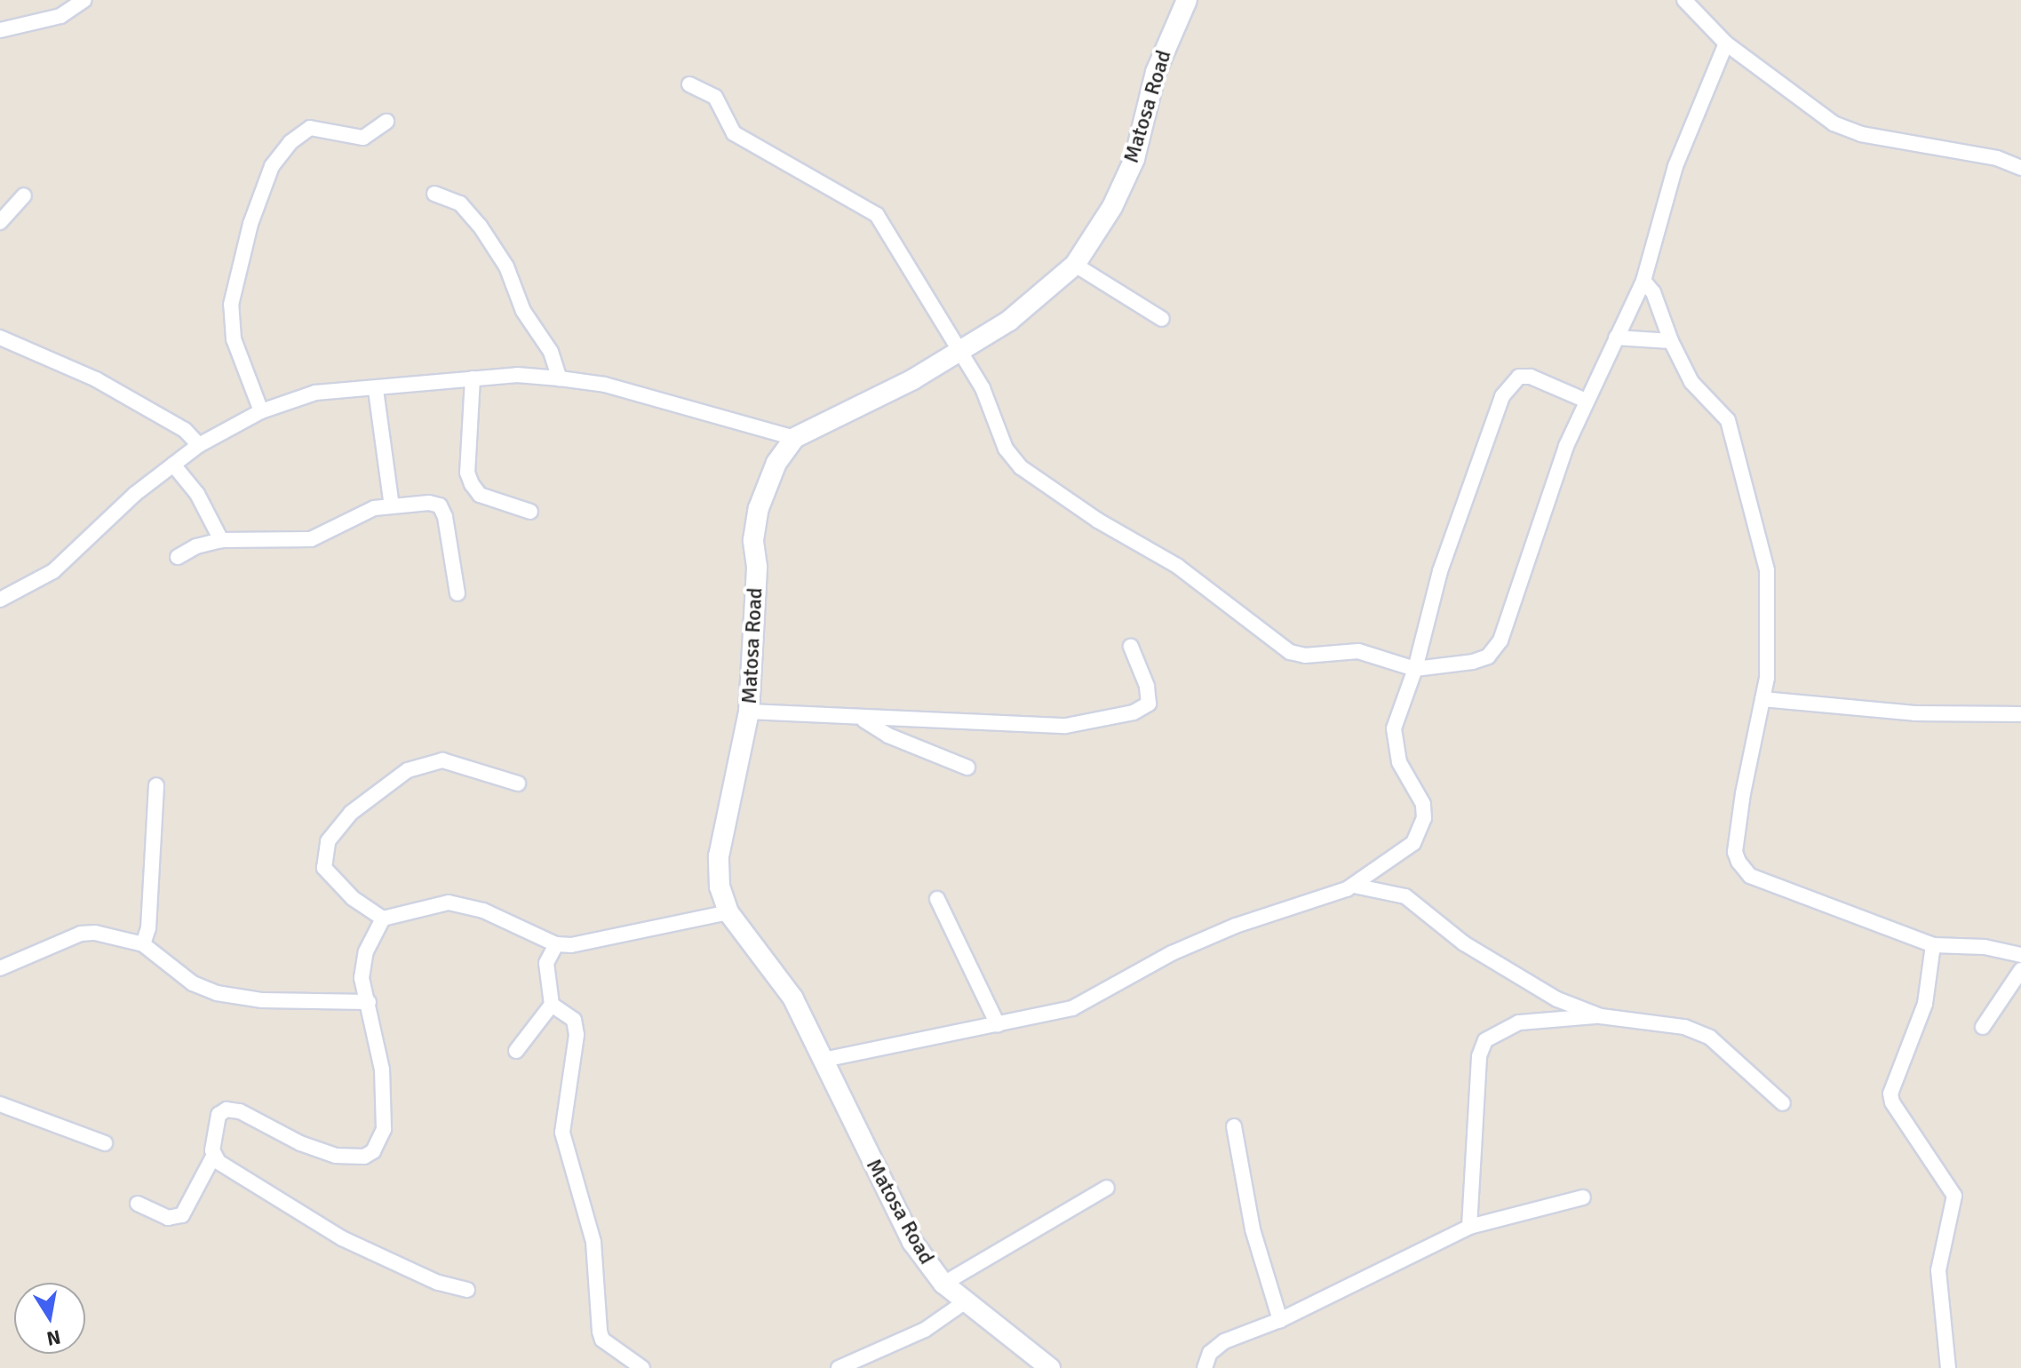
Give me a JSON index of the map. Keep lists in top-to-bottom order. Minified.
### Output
{"streets":{"street":["Matosa Road"]},"north":"bottom"}
